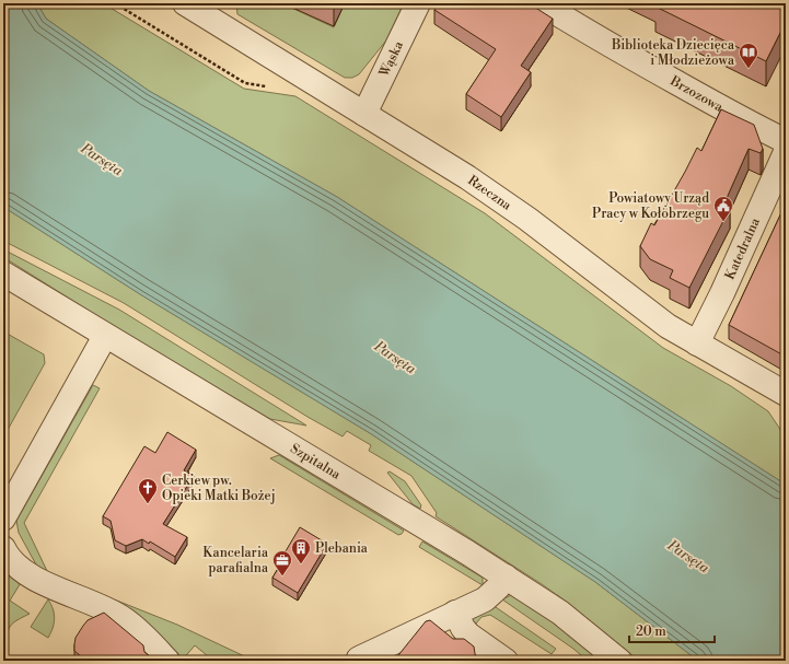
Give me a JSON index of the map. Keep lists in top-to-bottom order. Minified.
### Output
{"streets":{"street":["Wąska","Brzozowa","Rzeczna","Katedralna","Szpitalna"]},"crossings":[["Wąska","Rzeczna"],["Rzeczna","Katedralna"]],"water":["Parsęta"],"places":{"library":["Biblioteka Dziecięca i Młodzieżowa"],"public building":["Powiatowy Urząd Pracy w Kołobrzegu"],"church":["Cerkiew pw. Opieki Matki Bożej"],"building":["Plebania"],"office":["Kancelaria parafialna"]},"scale_bar":"20 m"}
